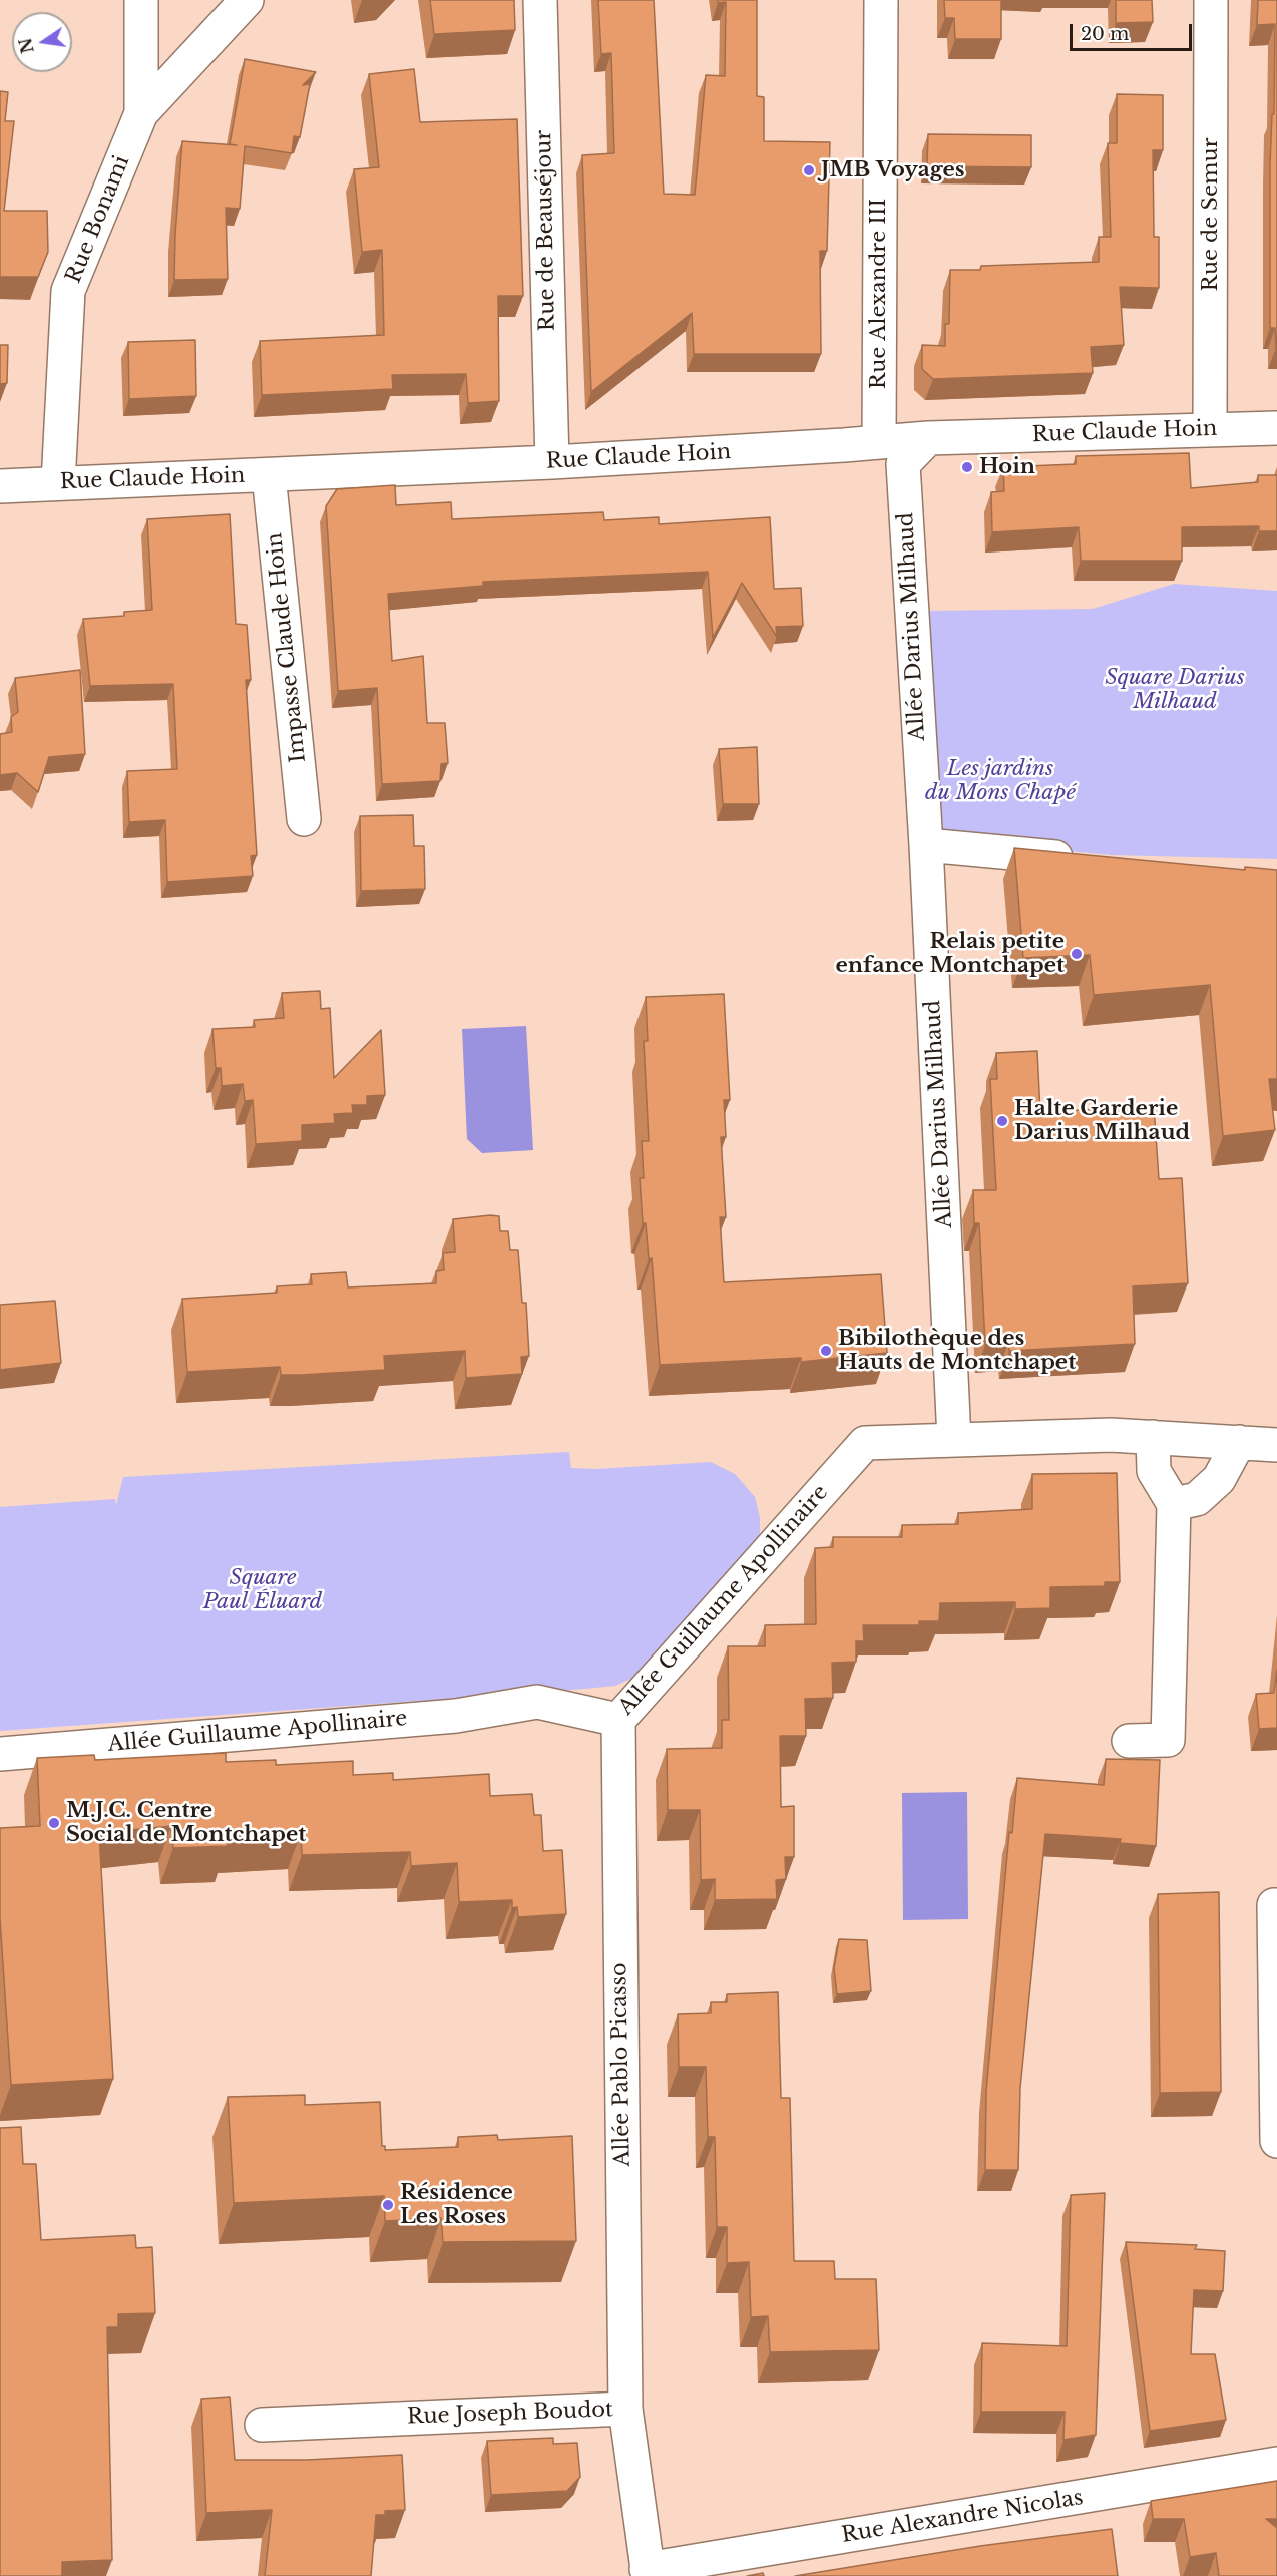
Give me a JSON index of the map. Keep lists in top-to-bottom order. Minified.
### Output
{"streets":{"street":["Rue de Semur","Rue Bonami","Rue de Beauséjour","Rue Alexandre III","Rue Claude Hoin","Allée Darius Milhaud","Impasse Claude Hoin","Allée Guillaume Apollinaire","Allée Pablo Picasso","Rue Joseph Boudot","Rue Alexandre Nicolas"]},"crossings":[["Rue de Semur","Rue Claude Hoin"],["Rue Bonami","Rue Claude Hoin"],["Rue de Beauséjour","Rue Claude Hoin"],["Rue Alexandre III","Rue Claude Hoin"],["Rue Claude Hoin","Allée Darius Milhaud"],["Rue Claude Hoin","Impasse Claude Hoin"],["Allée Darius Milhaud","Allée Guillaume Apollinaire"],["Allée Guillaume Apollinaire","Allée Pablo Picasso"],["Allée Pablo Picasso","Rue Joseph Boudot"],["Rue Joseph Boudot","Rue Alexandre Nicolas"]],"parks":["Square Darius Milhaud","Les jardins du Mons Chapé","Square Paul Éluard"],"places":["JMB Voyages","Hoin","Relais petite enfance Montchapet","Halte Garderie Darius Milhaud","Bibilothèque des Hauts de Montchapet","M.J.C. Centre Social de Montchapet","Résidence Les Roses"],"scale_bar":"20 m","north":"left"}
